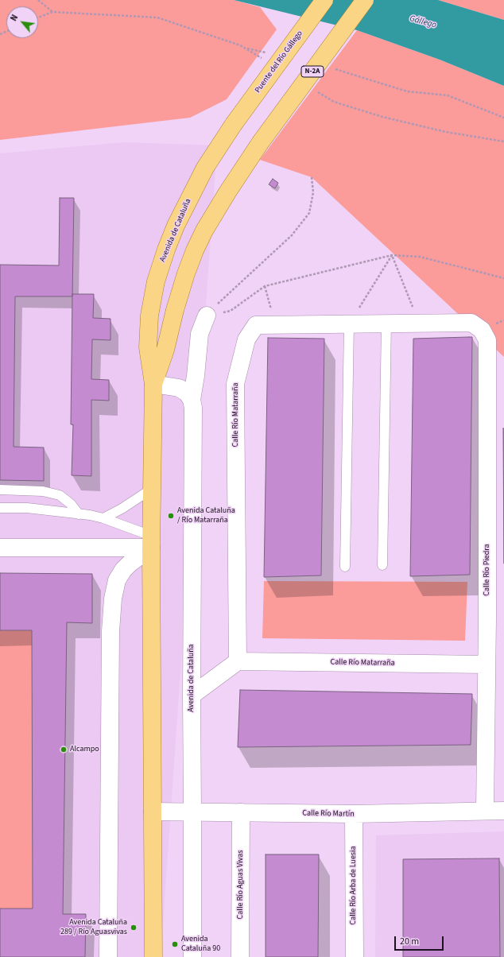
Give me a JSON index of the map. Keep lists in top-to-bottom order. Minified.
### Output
{"streets":{"main road":["Puente del Río Gállego","N-2A","Avenida de Cataluña"],"street":["Calle Río Matarraña","Calle Río Piedra","Calle Río Martín","Calle Río Aguas Vivas","Calle Río Arba de Luesia"]},"crossings":[["Puente del Río Gállego","Avenida de Cataluña"],["Avenida de Cataluña","Calle Río Martín"],["Calle Río Matarraña","Calle Río Piedra"],["Calle Río Piedra","Calle Río Martín"],["Calle Río Martín","Calle Río Aguas Vivas"],["Calle Río Martín","Calle Río Arba de Luesia"]],"water":["Gállego"],"places":["Avenida Cataluña / Río Matarraña","Alcampo","Avenida Cataluña 289 / Río Aguasvivas","Avenida Cataluña 90"],"scale_bar":"20 m","north":"top left"}
